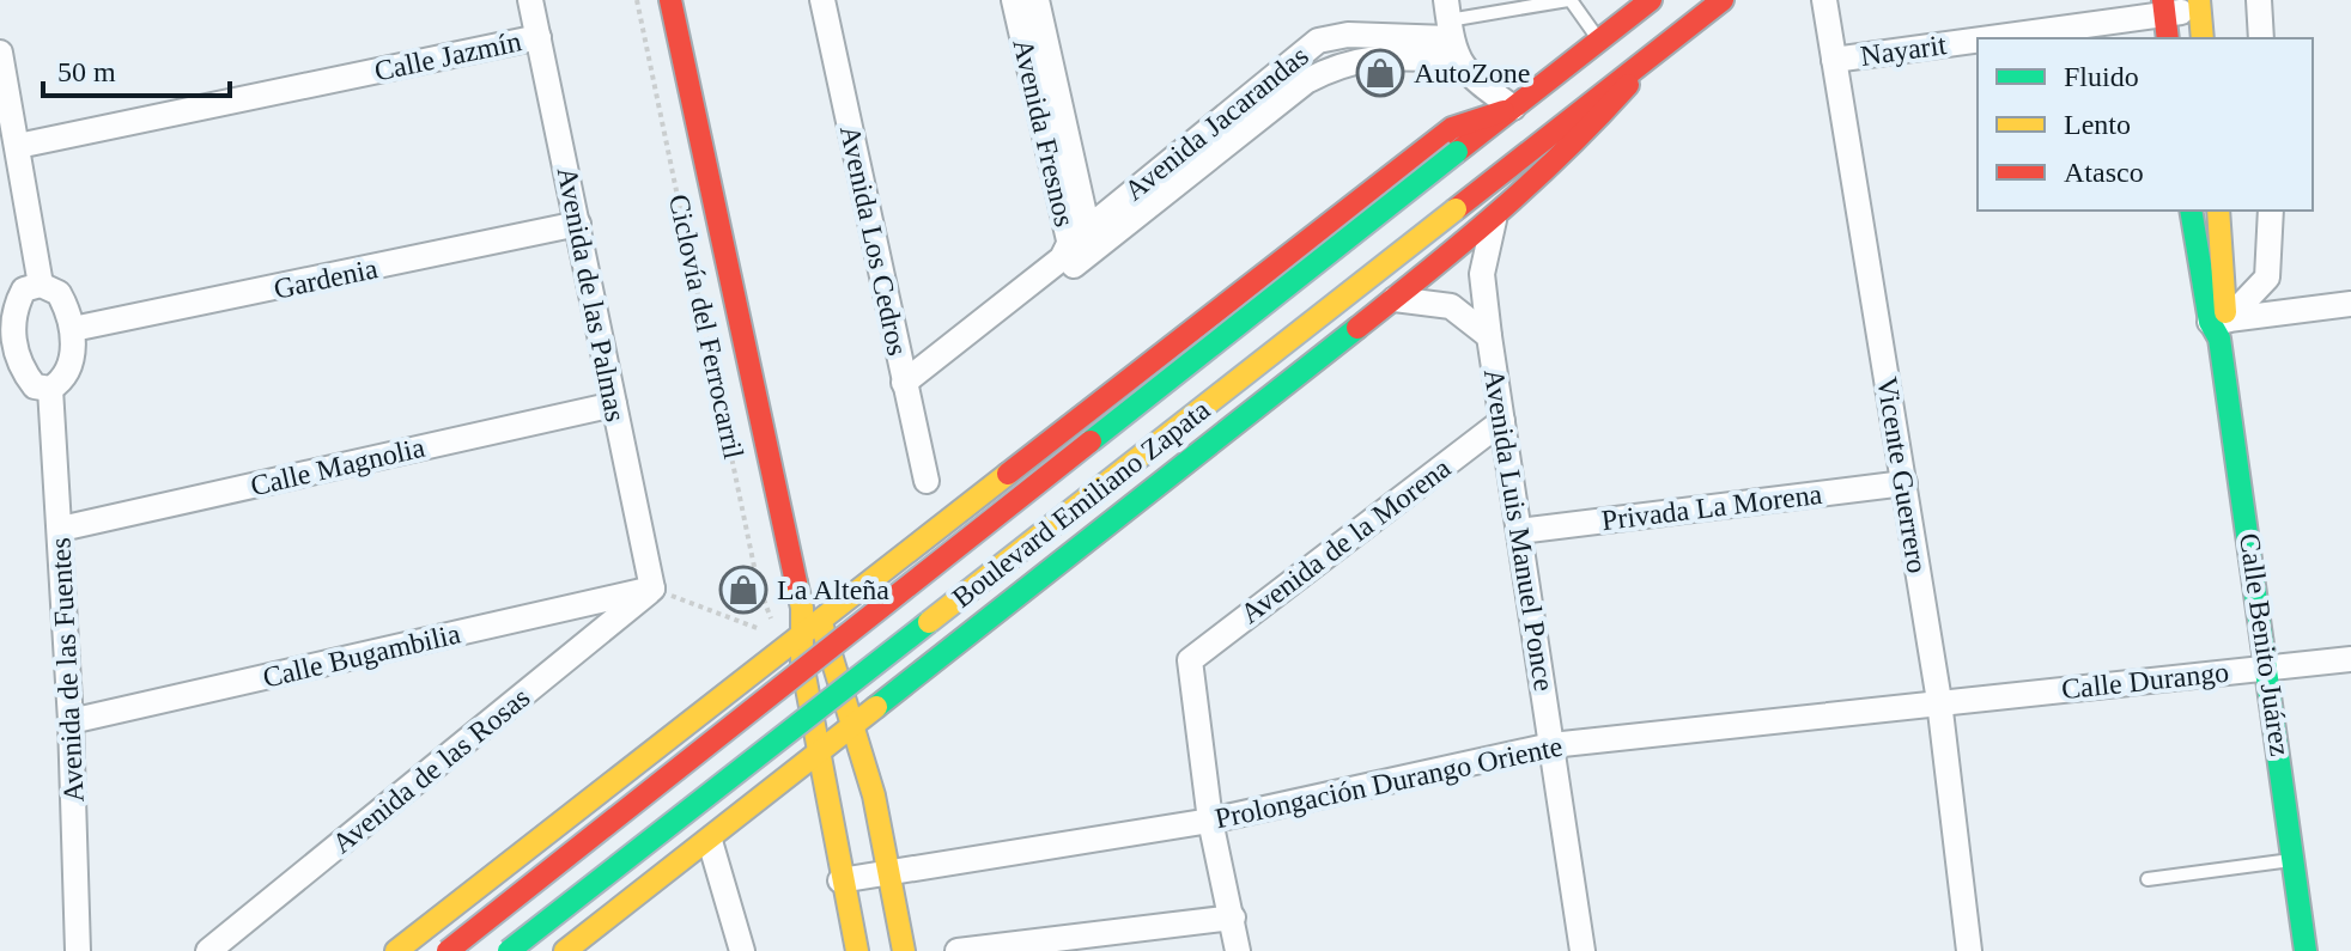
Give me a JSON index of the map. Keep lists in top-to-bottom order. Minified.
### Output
{"streets":{"street":["Nayarit","Calle Jazmín","Avenida Jacarandas","Avenida Fresnos","Avenida Los Cedros","Gardenia","Avenida de las Palmas","Calle Magnolia","Vicente Guerrero","Boulevard Emiliano Zapata","Privada La Morena","Avenida Luis Manuel Ponce","Avenida de la Morena","Calle Benito Juárez","Calle Bugambilia","Avenida de las Fuentes","Calle Durango","Avenida de las Rosas","Prolongación Durango Oriente"],"path":["Ciclovía del Ferrocarril"]},"crossings":[["Nayarit","Vicente Guerrero"],["Calle Jazmín","Avenida de las Palmas"],["Avenida Jacarandas","Avenida Fresnos"],["Avenida Jacarandas","Avenida Los Cedros"],["Gardenia","Avenida de las Palmas"],["Gardenia","Avenida de las Fuentes"],["Avenida de las Palmas","Calle Magnolia"],["Avenida de las Palmas","Calle Bugambilia"],["Avenida de las Palmas","Avenida de las Rosas"],["Ciclovía del Ferrocarril","Boulevard Emiliano Zapata"],["Calle Magnolia","Avenida de las Fuentes"],["Vicente Guerrero","Privada La Morena"],["Vicente Guerrero","Calle Durango"],["Vicente Guerrero","Prolongación Durango Oriente"],["Boulevard Emiliano Zapata","Avenida Luis Manuel Ponce"],["Privada La Morena","Avenida Luis Manuel Ponce"],["Avenida Luis Manuel Ponce","Avenida de la Morena"],["Avenida Luis Manuel Ponce","Prolongación Durango Oriente"],["Avenida de la Morena","Prolongación Durango Oriente"],["Calle Benito Juárez","Calle Durango"],["Calle Bugambilia","Avenida de las Fuentes"],["Calle Bugambilia","Avenida de las Rosas"],["Calle Durango","Prolongación Durango Oriente"]],"places":{"shop":["AutoZone","La Alteña"]},"legend":["Fluido","Lento","Atasco"],"scale_bar":"50 m"}
